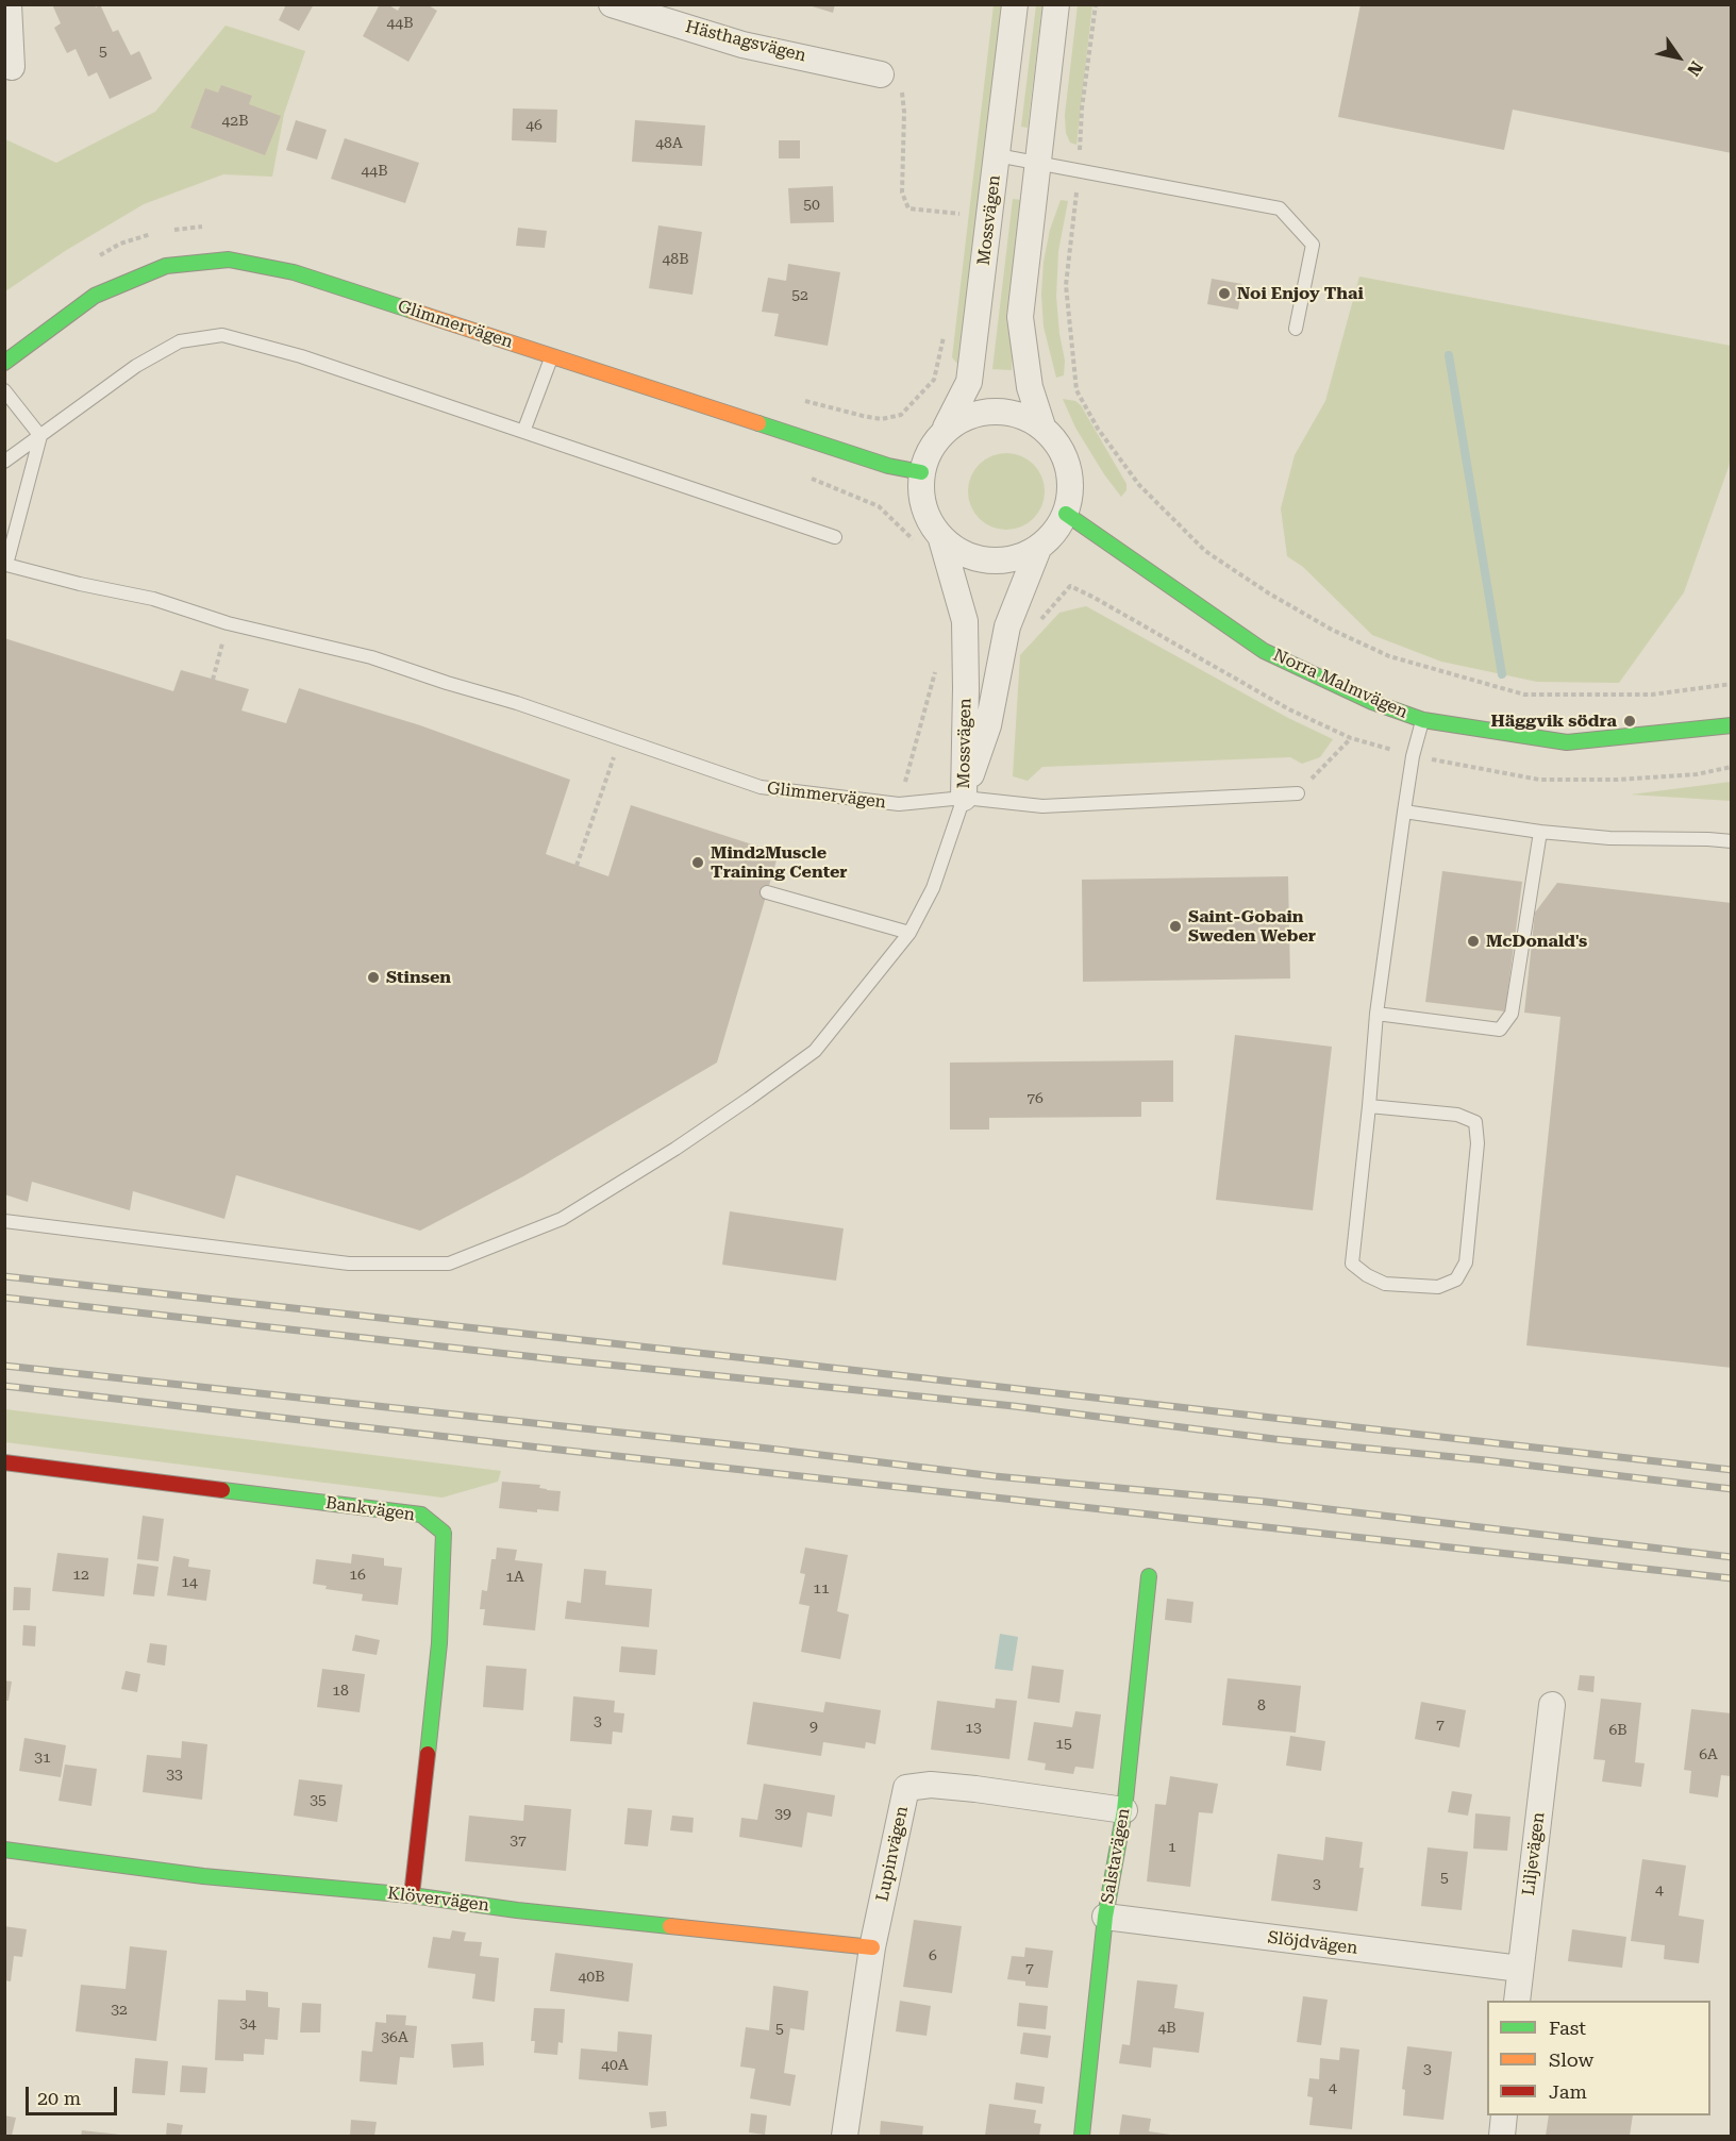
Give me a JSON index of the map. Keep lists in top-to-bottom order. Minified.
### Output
{"streets":{"street":["Hästhagsvägen","Mossvägen","Glimmervägen","Norra Malmvägen","Bankvägen","Lupinvägen","Liljevägen","Salstavägen","Klövervägen","Slöjdvägen"]},"crossings":[["Mossvägen","Glimmervägen"],["Mossvägen","Norra Malmvägen"],["Glimmervägen","Norra Malmvägen"],["Bankvägen","Klövervägen"],["Lupinvägen","Salstavägen"],["Lupinvägen","Klövervägen"],["Liljevägen","Slöjdvägen"],["Salstavägen","Slöjdvägen"]],"places":["Noi Enjoy Thai","Häggvik södra","Mind2Muscle Training Center","Saint-Gobain Sweden Weber","McDonald's","Stinsen"],"house_numbers":["44B","5","42B","46","48A","44B","50","48B","52","76","12","16","1A","14","11","18","8","3","7","9","13","6B","15","6A","31","33","35","39","37","1","5","3","4","6","7","40B","32","34","4B","5","36A","40A","3","4"],"legend":["Fast","Slow","Jam"],"scale_bar":"20 m","north":"bottom right"}
